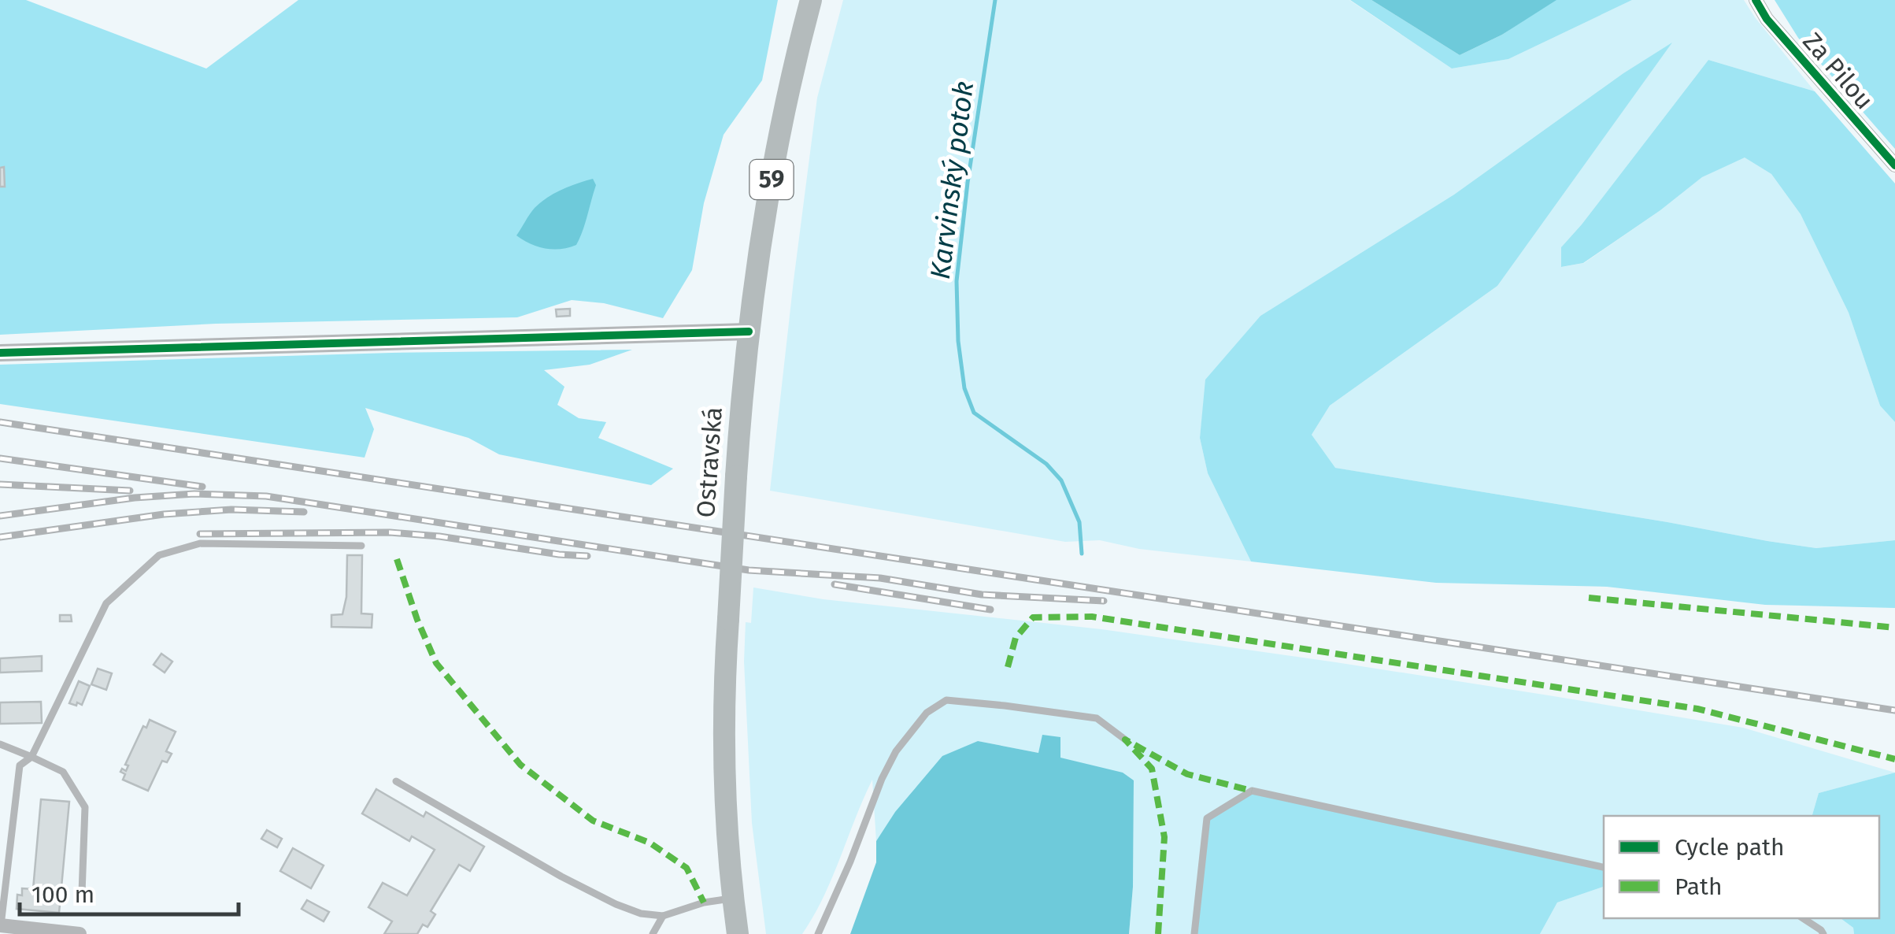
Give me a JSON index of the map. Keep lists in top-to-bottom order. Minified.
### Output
{"streets":{"main road":["59","Ostravská"],"street":["Za Pilou"]},"water":["Karvinský potok"],"legend":["Cycle path","Path"],"scale_bar":"100 m"}
